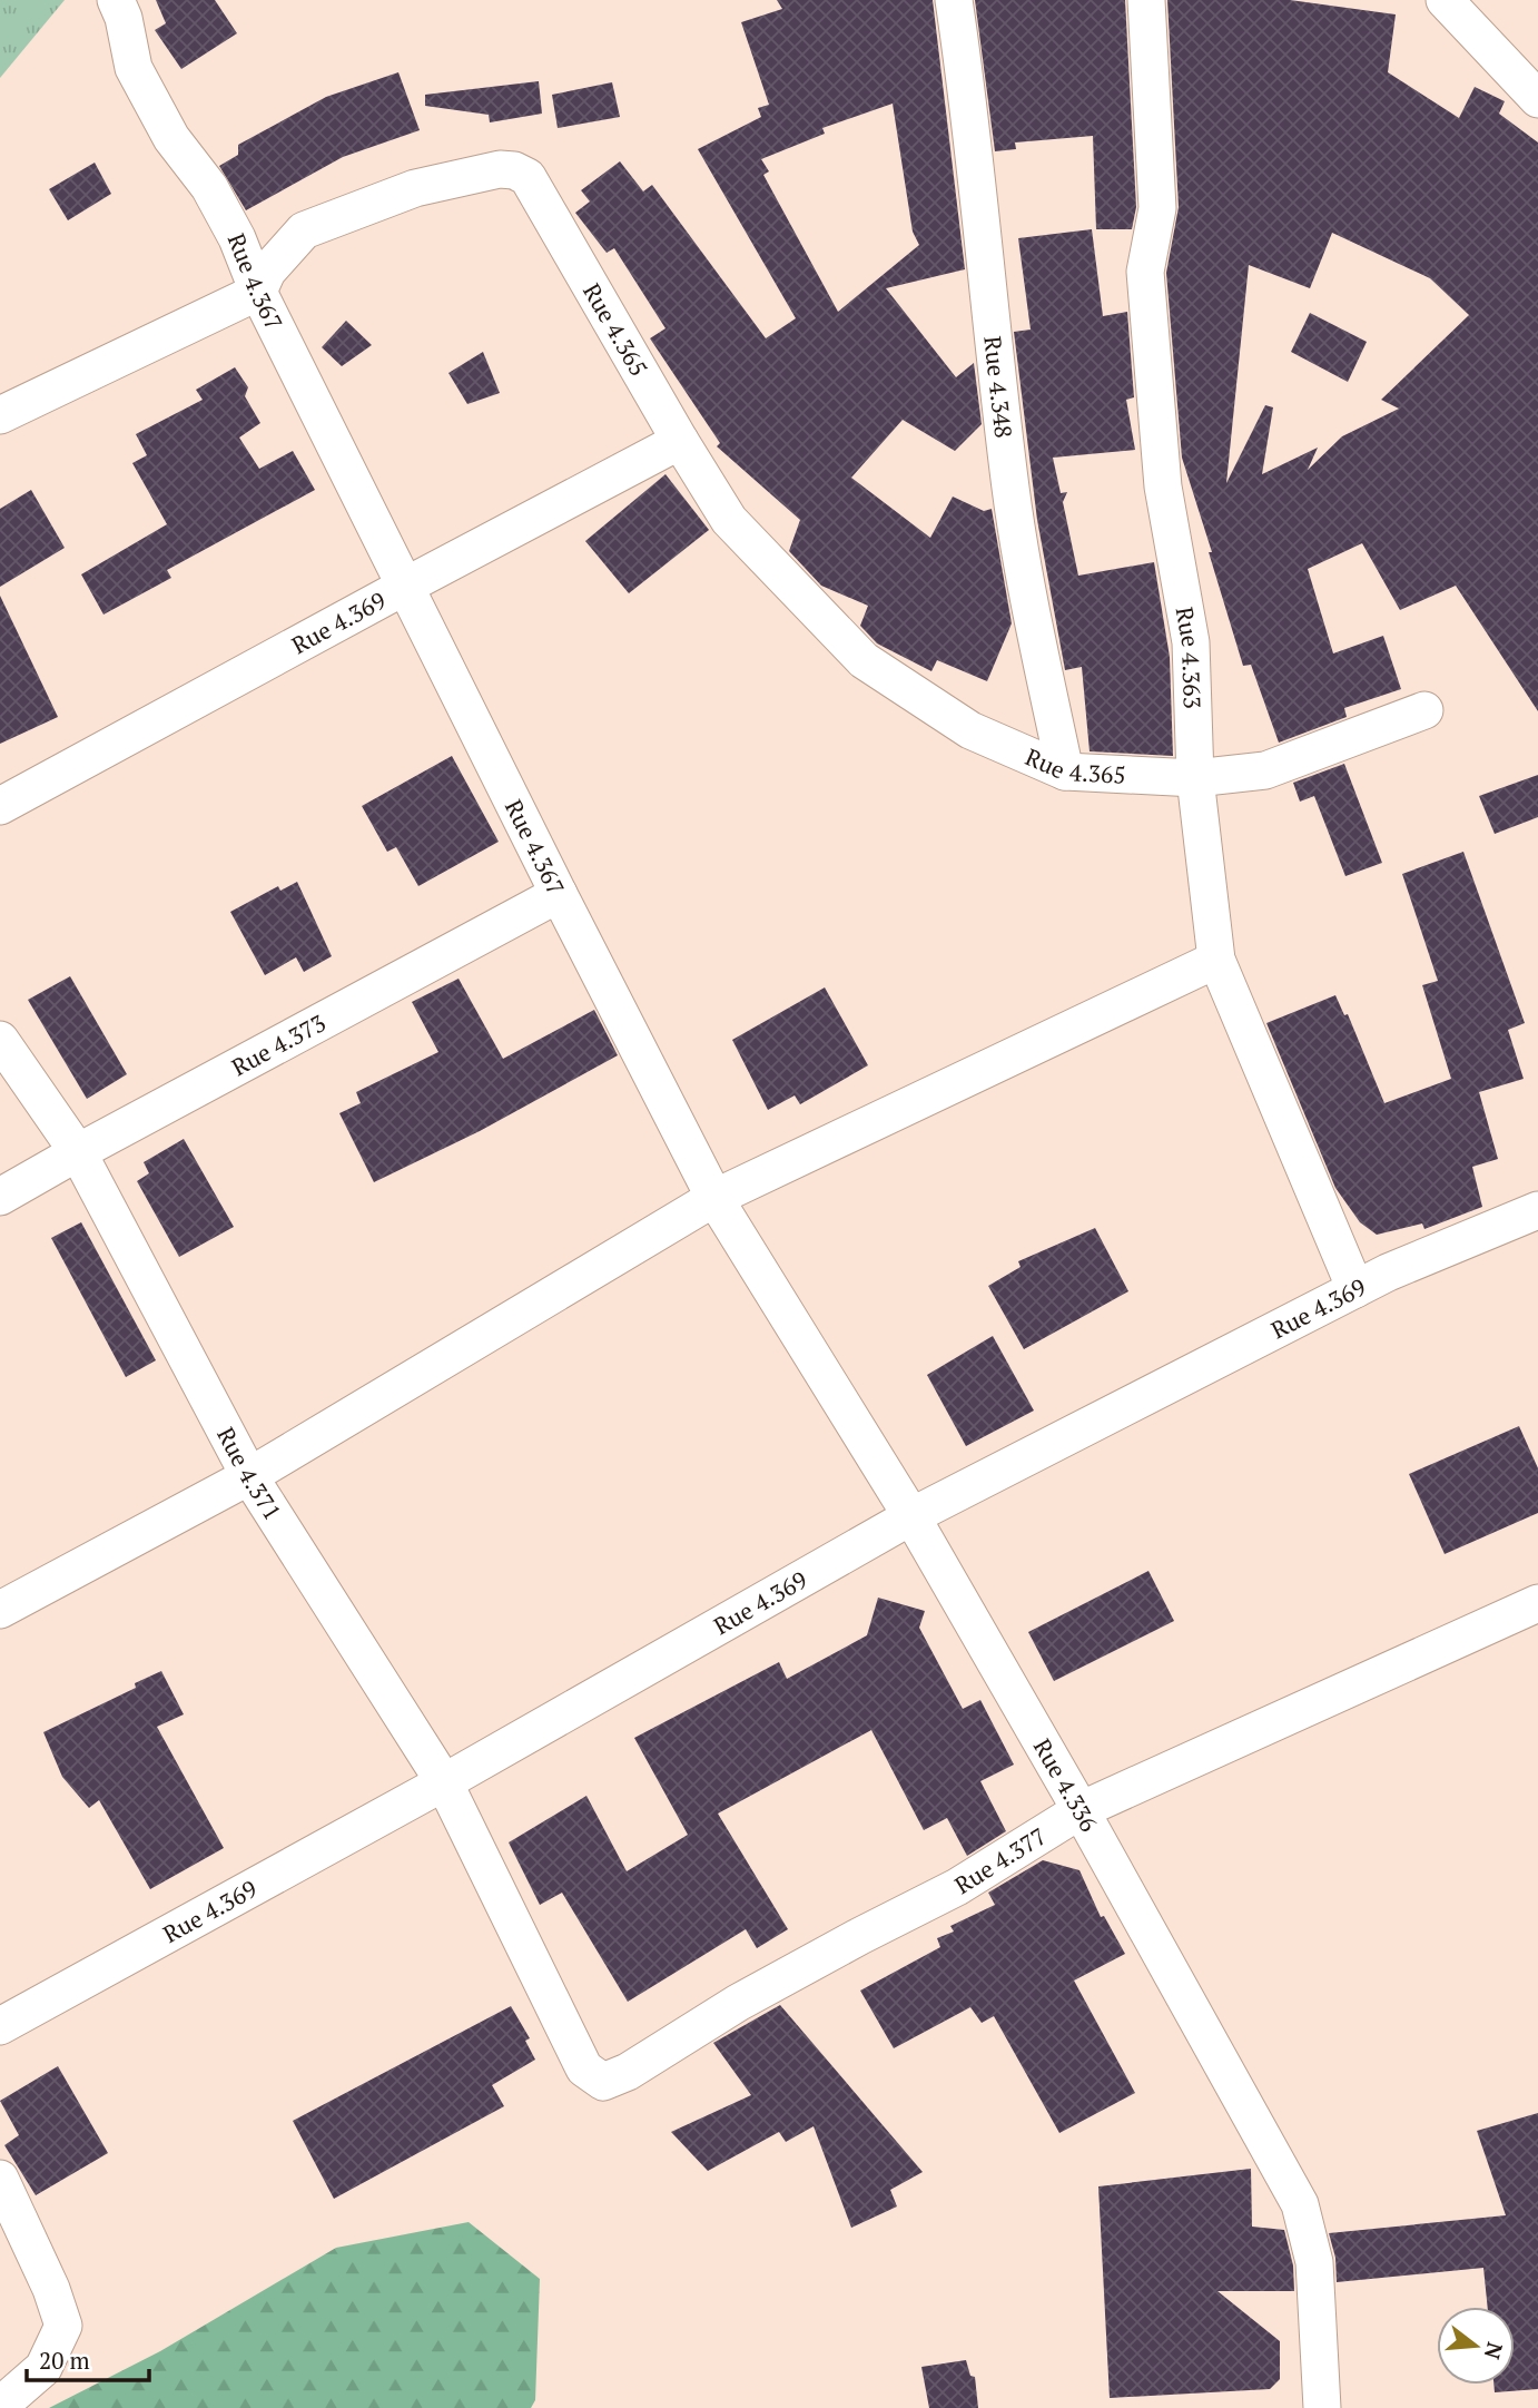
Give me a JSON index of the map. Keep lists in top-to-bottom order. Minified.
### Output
{"streets":{"street":["Rue 4.367","Rue 4.365","Rue 4.348","Rue 4.369","Rue 4.363","Rue 4.373","Rue 4.371","Rue 4.336","Rue 4.377"]},"crossings":[["Rue 4.367","Rue 4.365"],["Rue 4.367","Rue 4.369"],["Rue 4.367","Rue 4.373"],["Rue 4.367","Rue 4.336"],["Rue 4.365","Rue 4.348"],["Rue 4.365","Rue 4.369"],["Rue 4.365","Rue 4.363"],["Rue 4.369","Rue 4.363"],["Rue 4.369","Rue 4.371"],["Rue 4.369","Rue 4.336"],["Rue 4.373","Rue 4.371"],["Rue 4.371","Rue 4.377"],["Rue 4.336","Rue 4.377"]],"scale_bar":"20 m","north":"right"}
